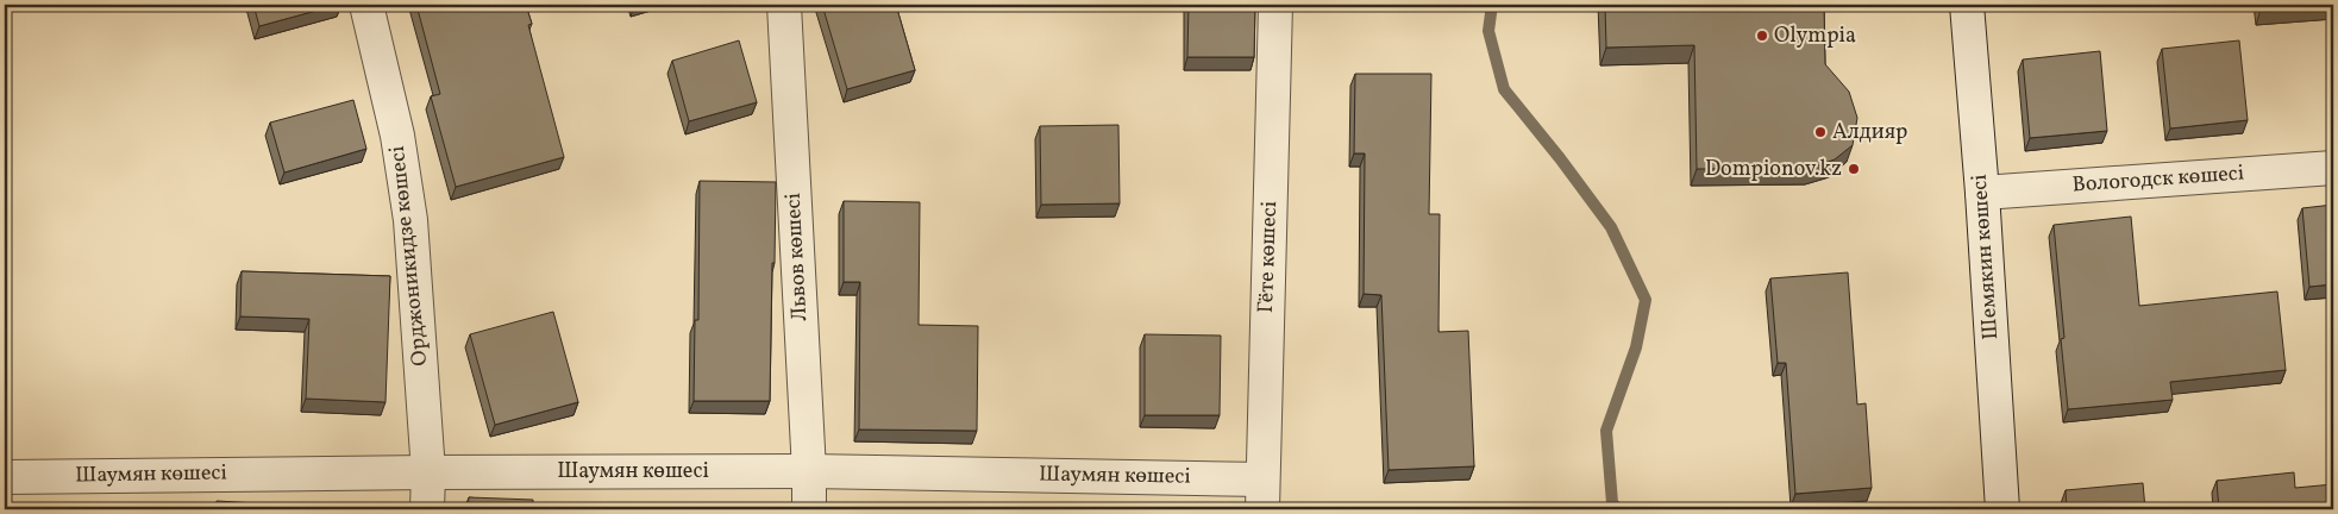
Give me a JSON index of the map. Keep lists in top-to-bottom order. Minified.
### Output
{"streets":{"street":["Вологодск көшесі","Орджоникидзе көшесі","Львов көшесі","Гёте көшесі","Шемякин көшесі","Шаумян көшесі"]},"crossings":[["Вологодск көшесі","Шемякин көшесі"],["Орджоникидзе көшесі","Шаумян көшесі"],["Львов көшесі","Шаумян көшесі"],["Гёте көшесі","Шаумян көшесі"]],"places":["Olympia","Алдияр","Dompionov.kz"]}
